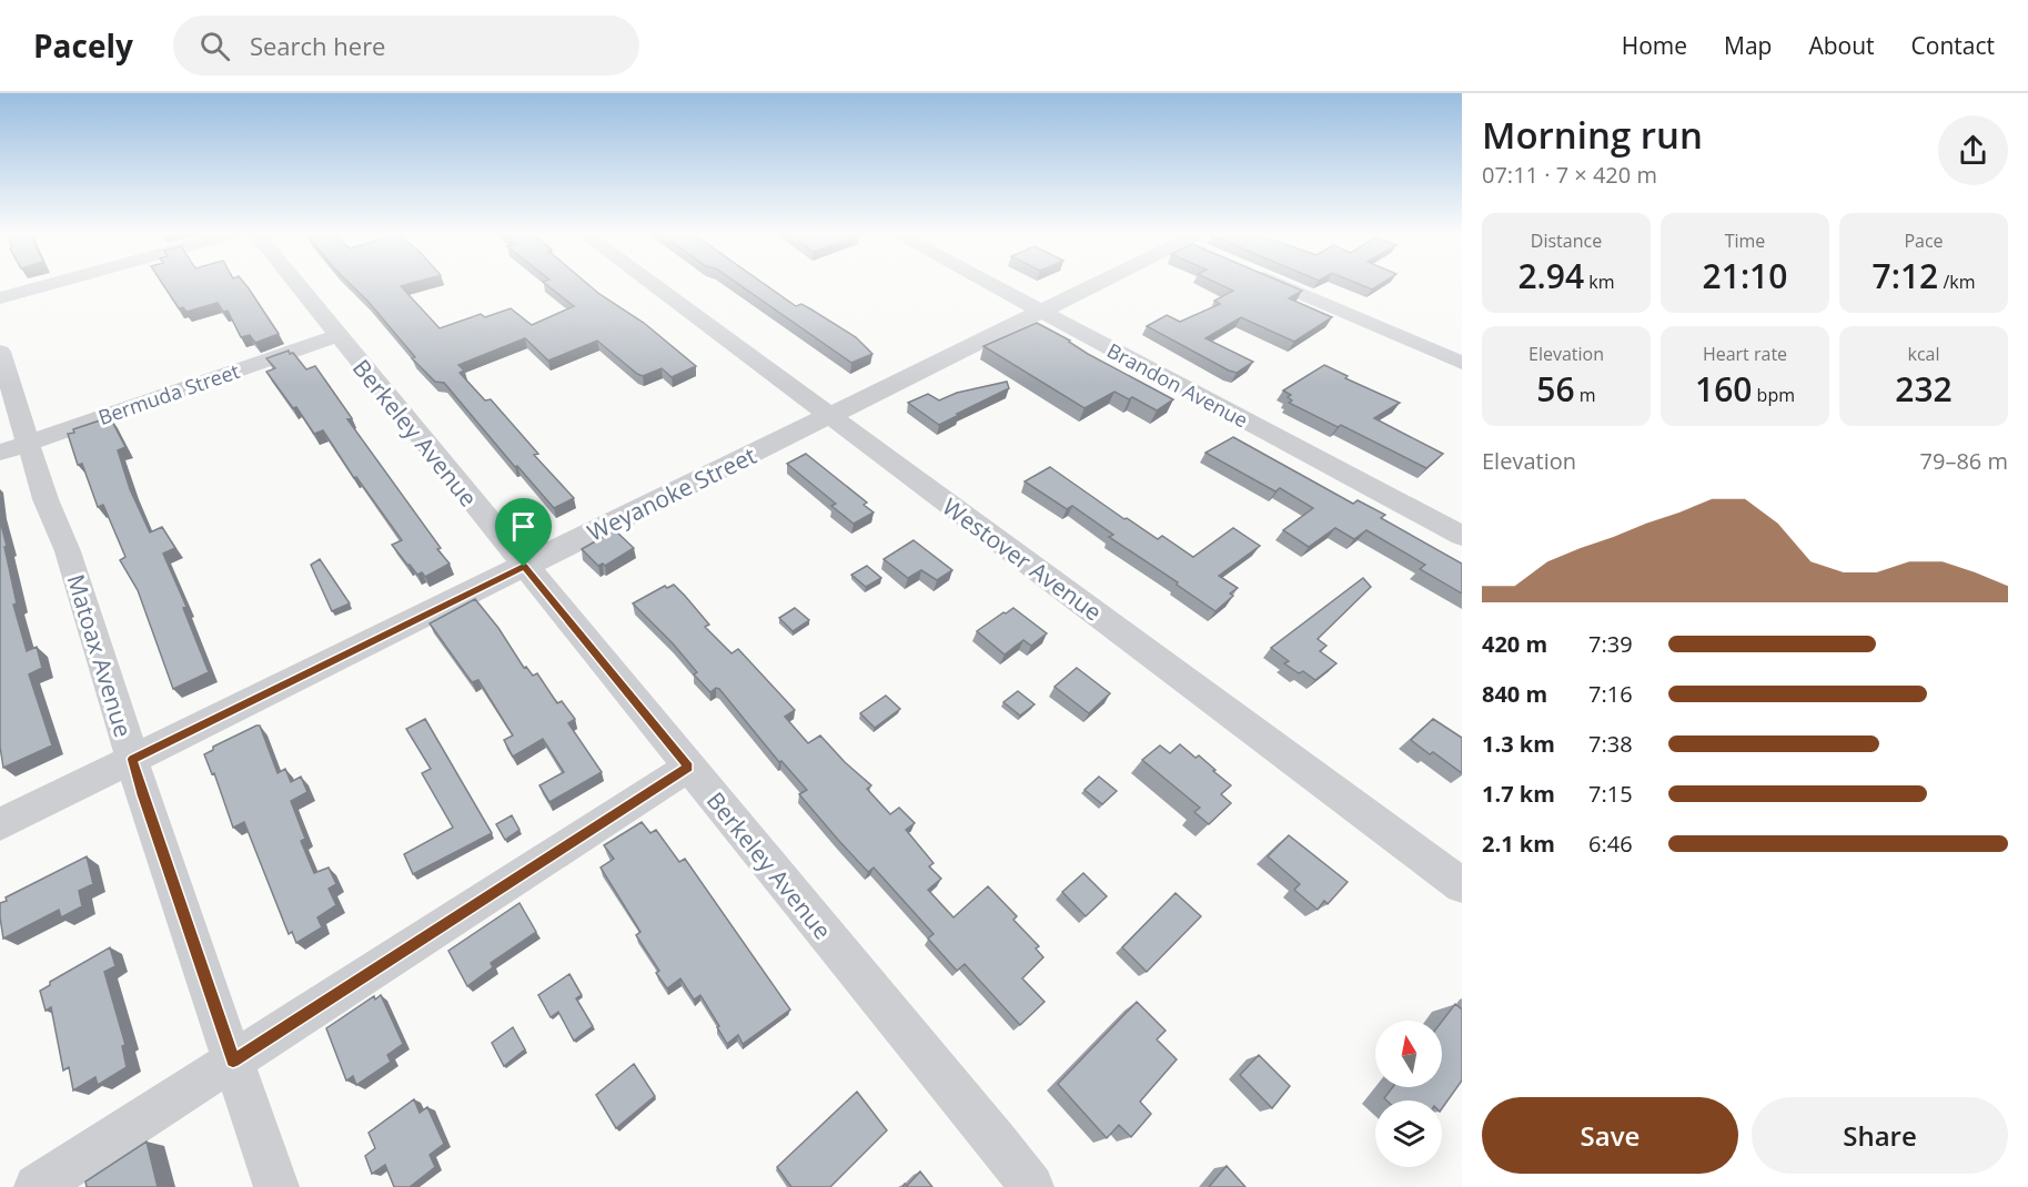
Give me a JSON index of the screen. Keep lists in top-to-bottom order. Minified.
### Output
{"streets":{"street":["Brandon Avenue","Bermuda Street","Berkeley Avenue","Weyanoke Street","Westover Avenue","Matoax Avenue"]},"crossings":[["Brandon Avenue","Weyanoke Street"],["Bermuda Street","Berkeley Avenue"],["Bermuda Street","Matoax Avenue"],["Berkeley Avenue","Weyanoke Street"],["Weyanoke Street","Westover Avenue"],["Weyanoke Street","Matoax Avenue"]],"north":"top","page":{"header":"Pacely","search":"Search here","nav":["Home","Map","About","Contact"],"heading":["Morning run","07:11 · 7 × 420 m"],"stats":[["Distance","2.94 km"],["Time","21:10"],["Pace","7:12 /km"],["Elevation","56 m"],["Heart rate","160 bpm"],["kcal","232"]],"chart":["Elevation","79–86 m"],"list":[{"name":"420 m","note":"7:39"},{"name":"840 m","note":"7:16"},{"name":"1.3 km","note":"7:38"},{"name":"1.7 km","note":"7:15"},{"name":"2.1 km","note":"6:46"}],"buttons":["Save","Share"]}}
